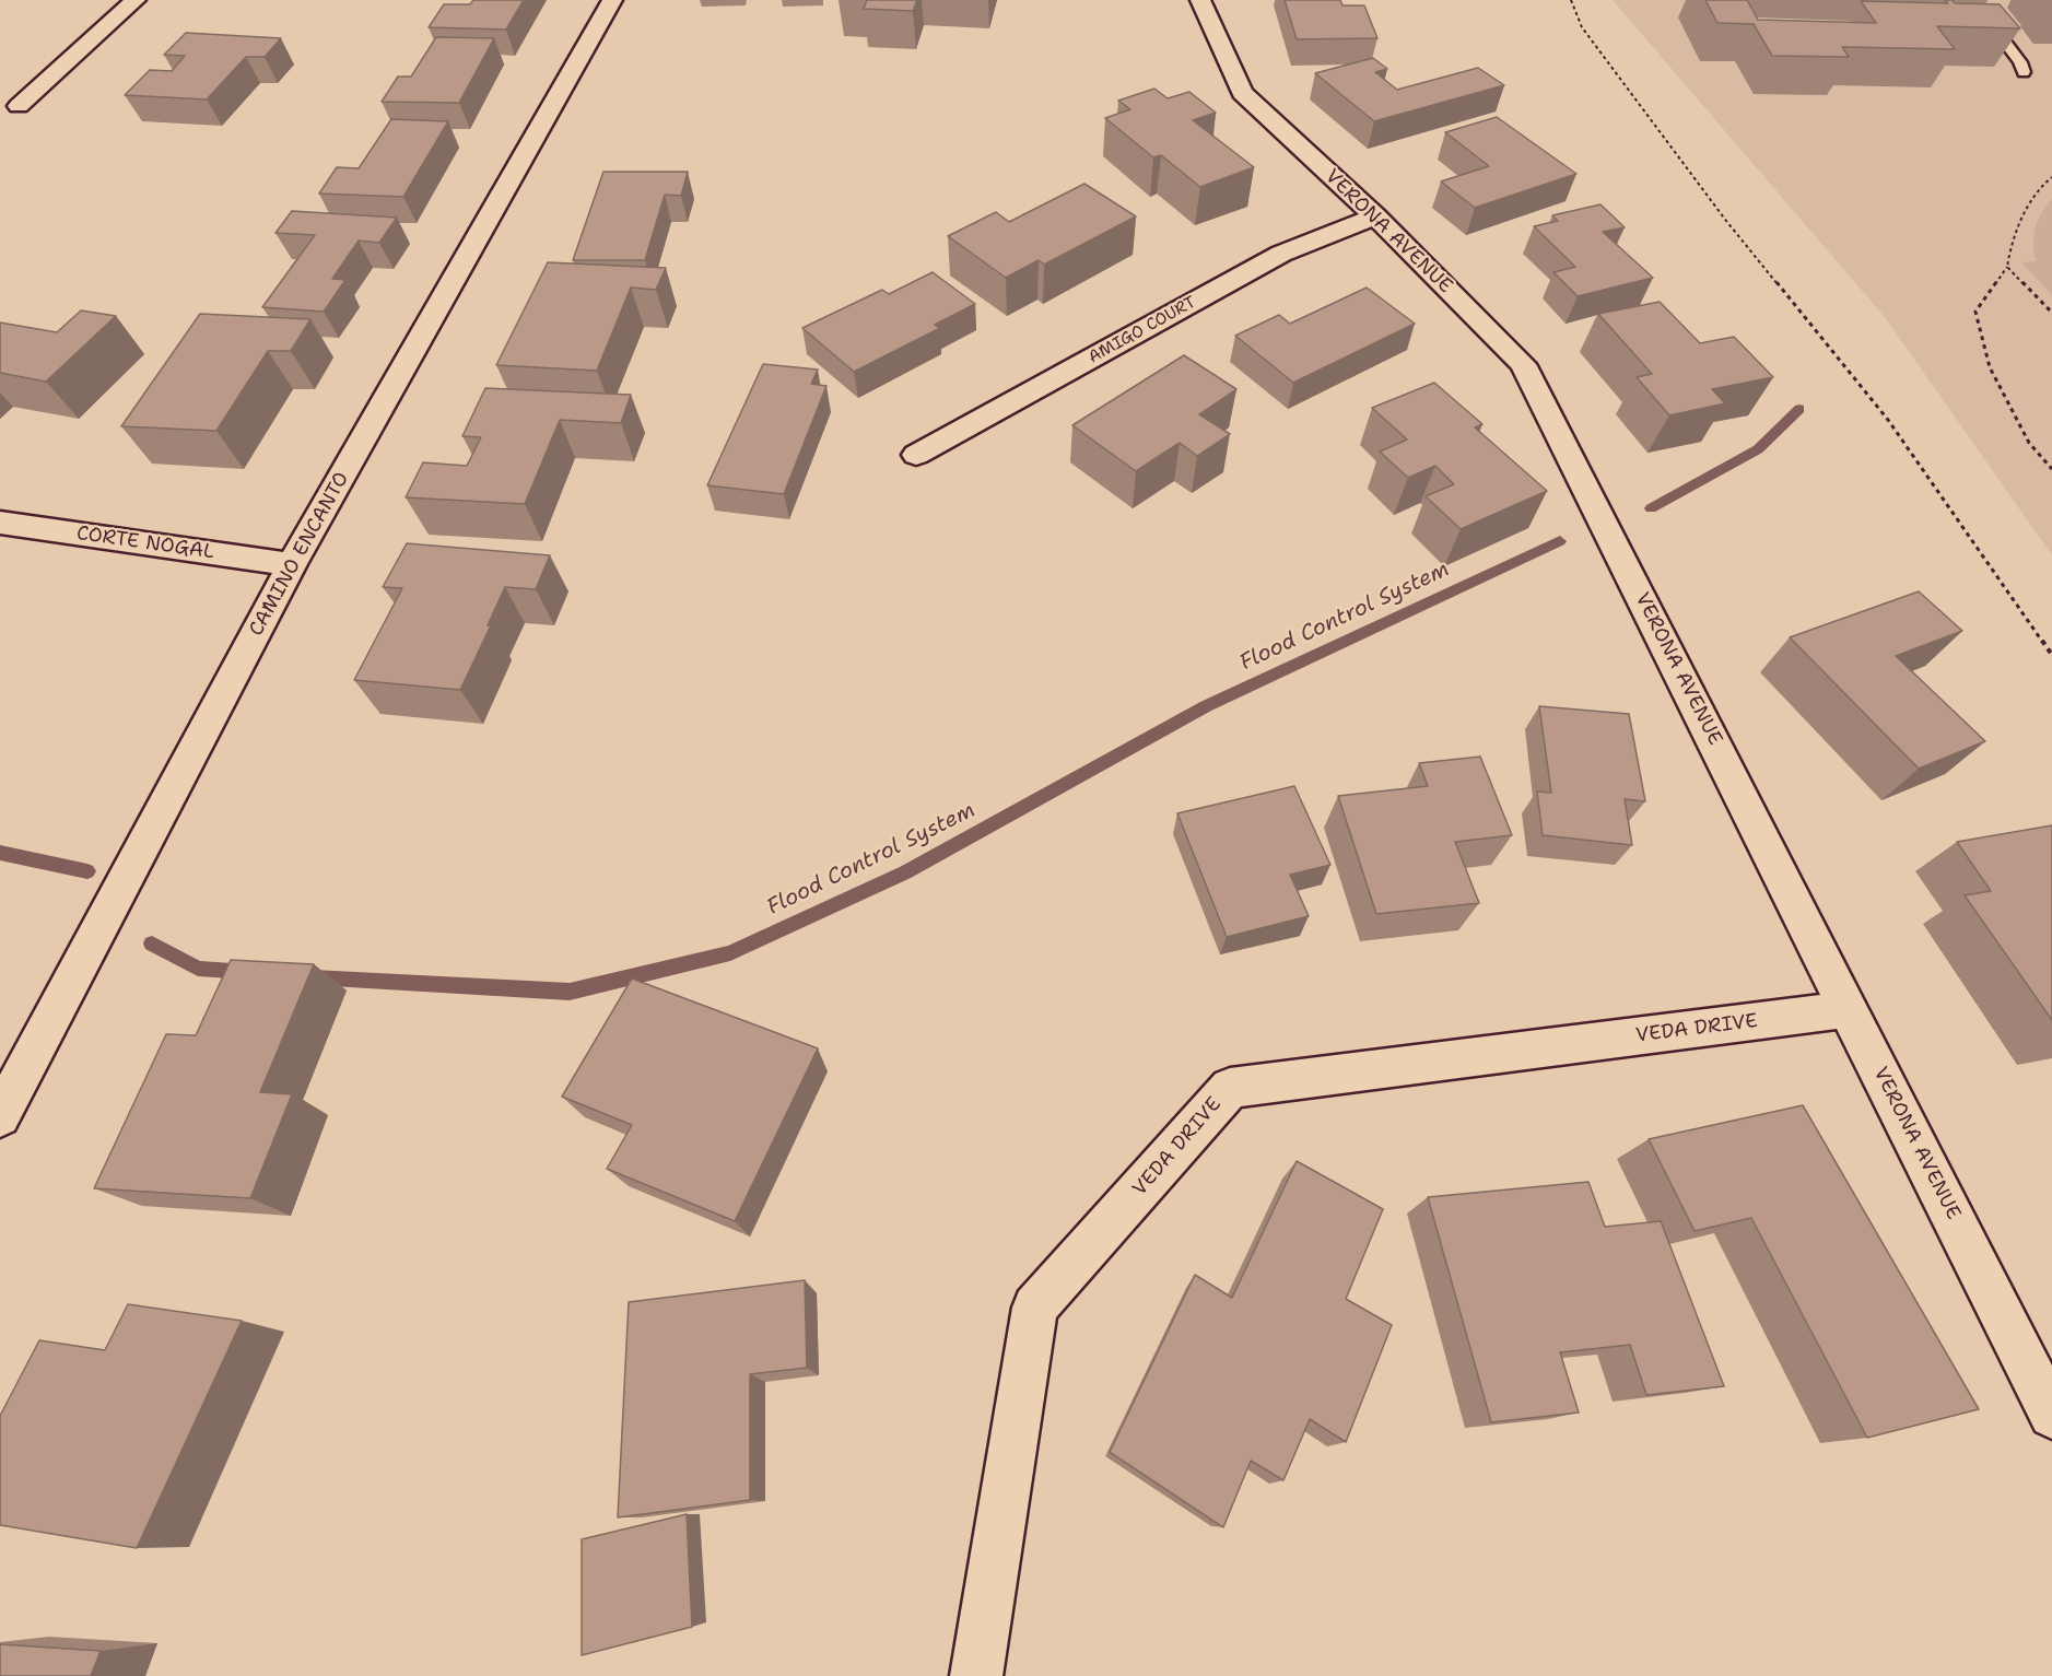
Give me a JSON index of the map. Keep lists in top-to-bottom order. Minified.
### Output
{"streets":{"street":["VERONA AVENUE","AMIGO COURT","CORTE NOGAL","CAMINO ENCANTO","VEDA DRIVE"]},"crossings":[["VERONA AVENUE","AMIGO COURT"],["VERONA AVENUE","VEDA DRIVE"],["CORTE NOGAL","CAMINO ENCANTO"]],"water":["Flood Control System"]}
